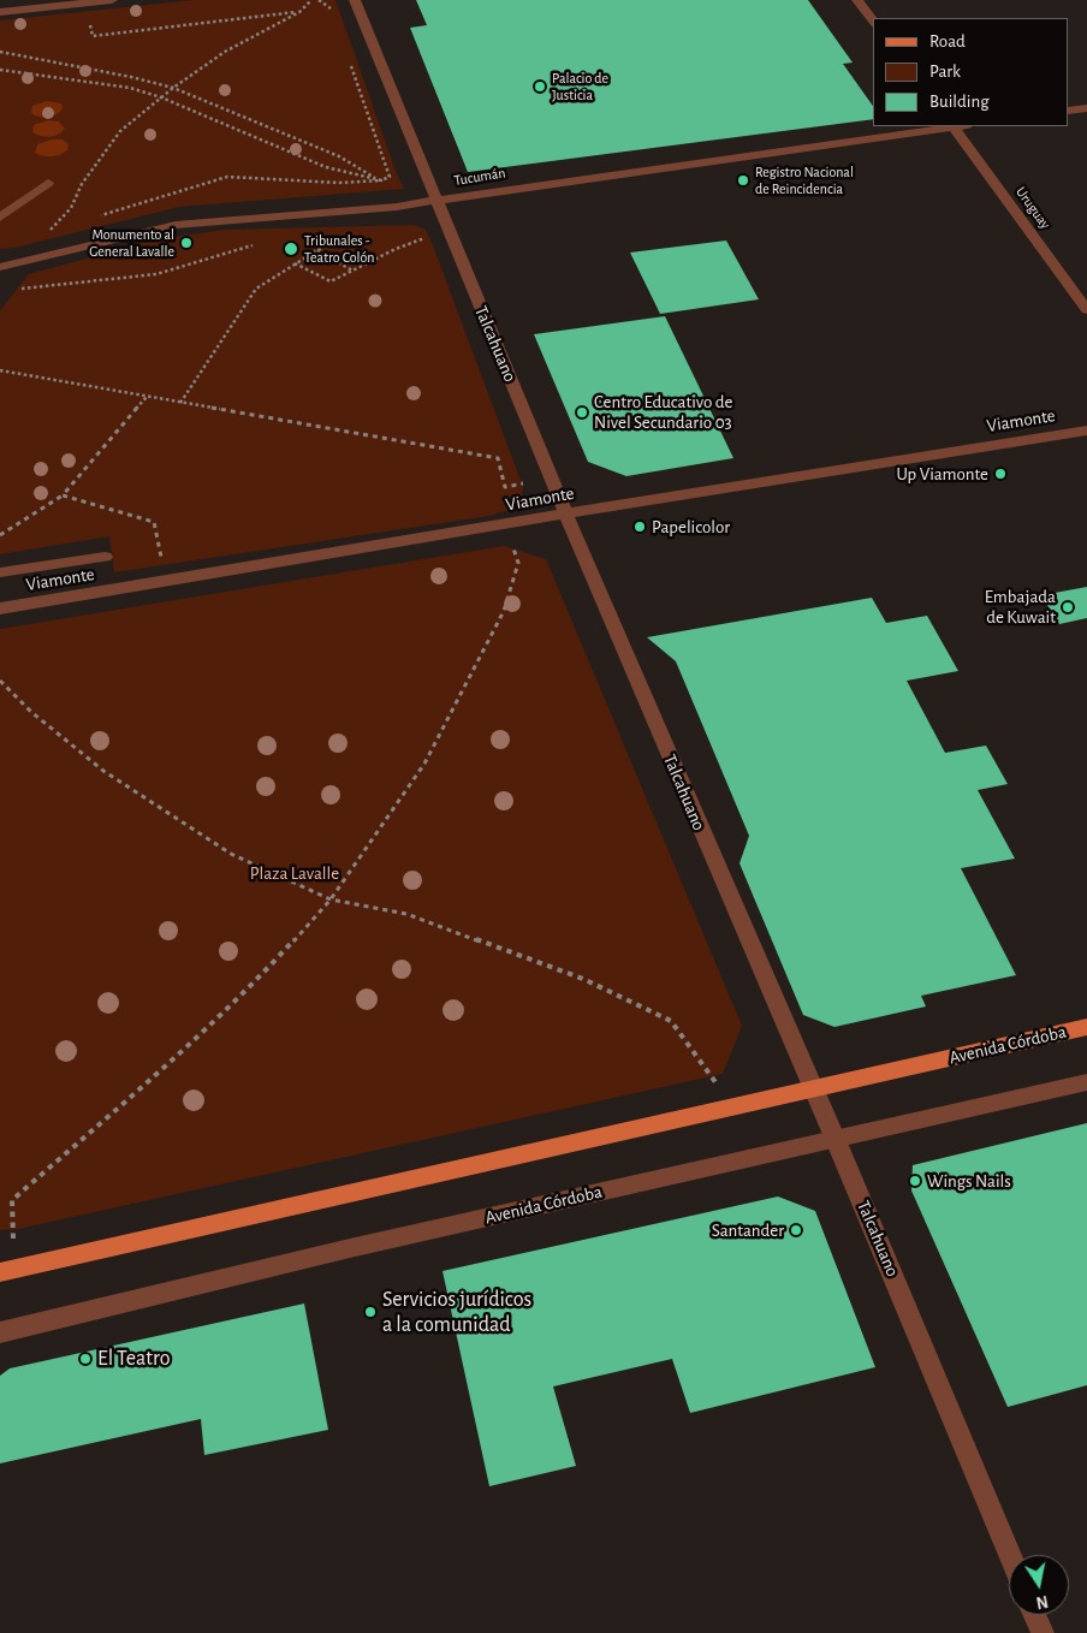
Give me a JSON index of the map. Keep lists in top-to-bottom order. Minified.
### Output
{"streets":{"main road":["Avenida Córdoba"],"street":["Tucumán","Uruguay","Talcahuano","Viamonte"]},"crossings":[["Tucumán","Talcahuano"],["Talcahuano","Viamonte"],["Talcahuano","Avenida Córdoba"]],"parks":["Plaza Lavalle"],"places":["Palacio de Justicia","Registro Nacional de Reincidencia","Monumento al General Lavalle","Tribunales - Teatro Colón","Centro Educativo de Nivel Secundario 03","Up Viamonte","Papelicolor","Embajada de Kuwait","Wings Nails","Santander","Servicios jurídicos a la comunidad","El Teatro"],"legend":["Road","Park","Building"],"north":"bottom"}
